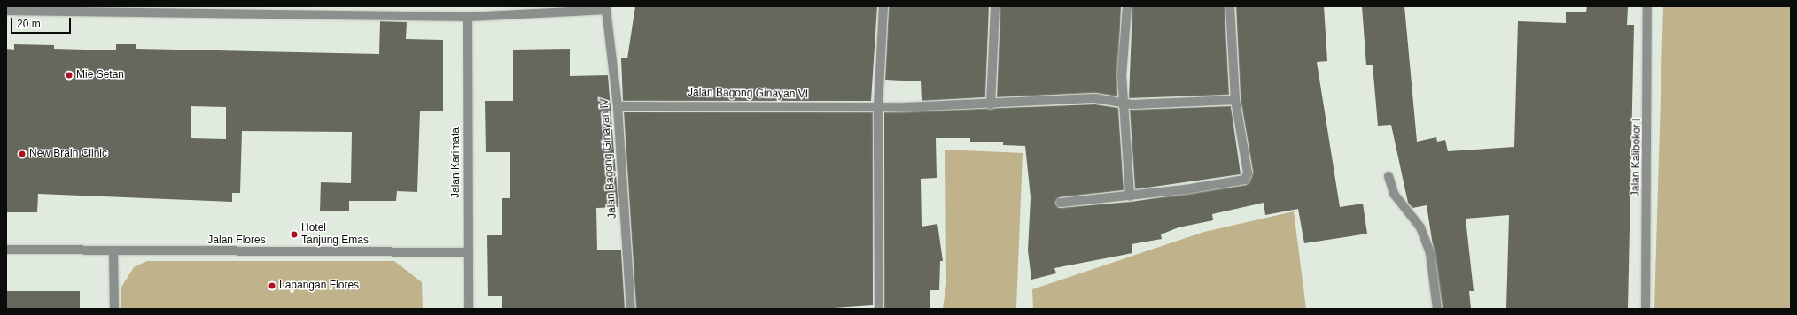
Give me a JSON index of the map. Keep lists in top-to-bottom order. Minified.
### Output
{"streets":{"street":["Jalan Bagong Ginayan VI","Jalan Kalibokor I","Jalan Bagong Ginayan IV","Jalan Karimata","Jalan Flores"]},"crossings":[["Jalan Bagong Ginayan VI","Jalan Bagong Ginayan IV"],["Jalan Karimata","Jalan Flores"]],"places":["Mie Setan","New Brain Clinic","Hotel Tanjung Emas","Lapangan Flores"],"scale_bar":"20 m"}
